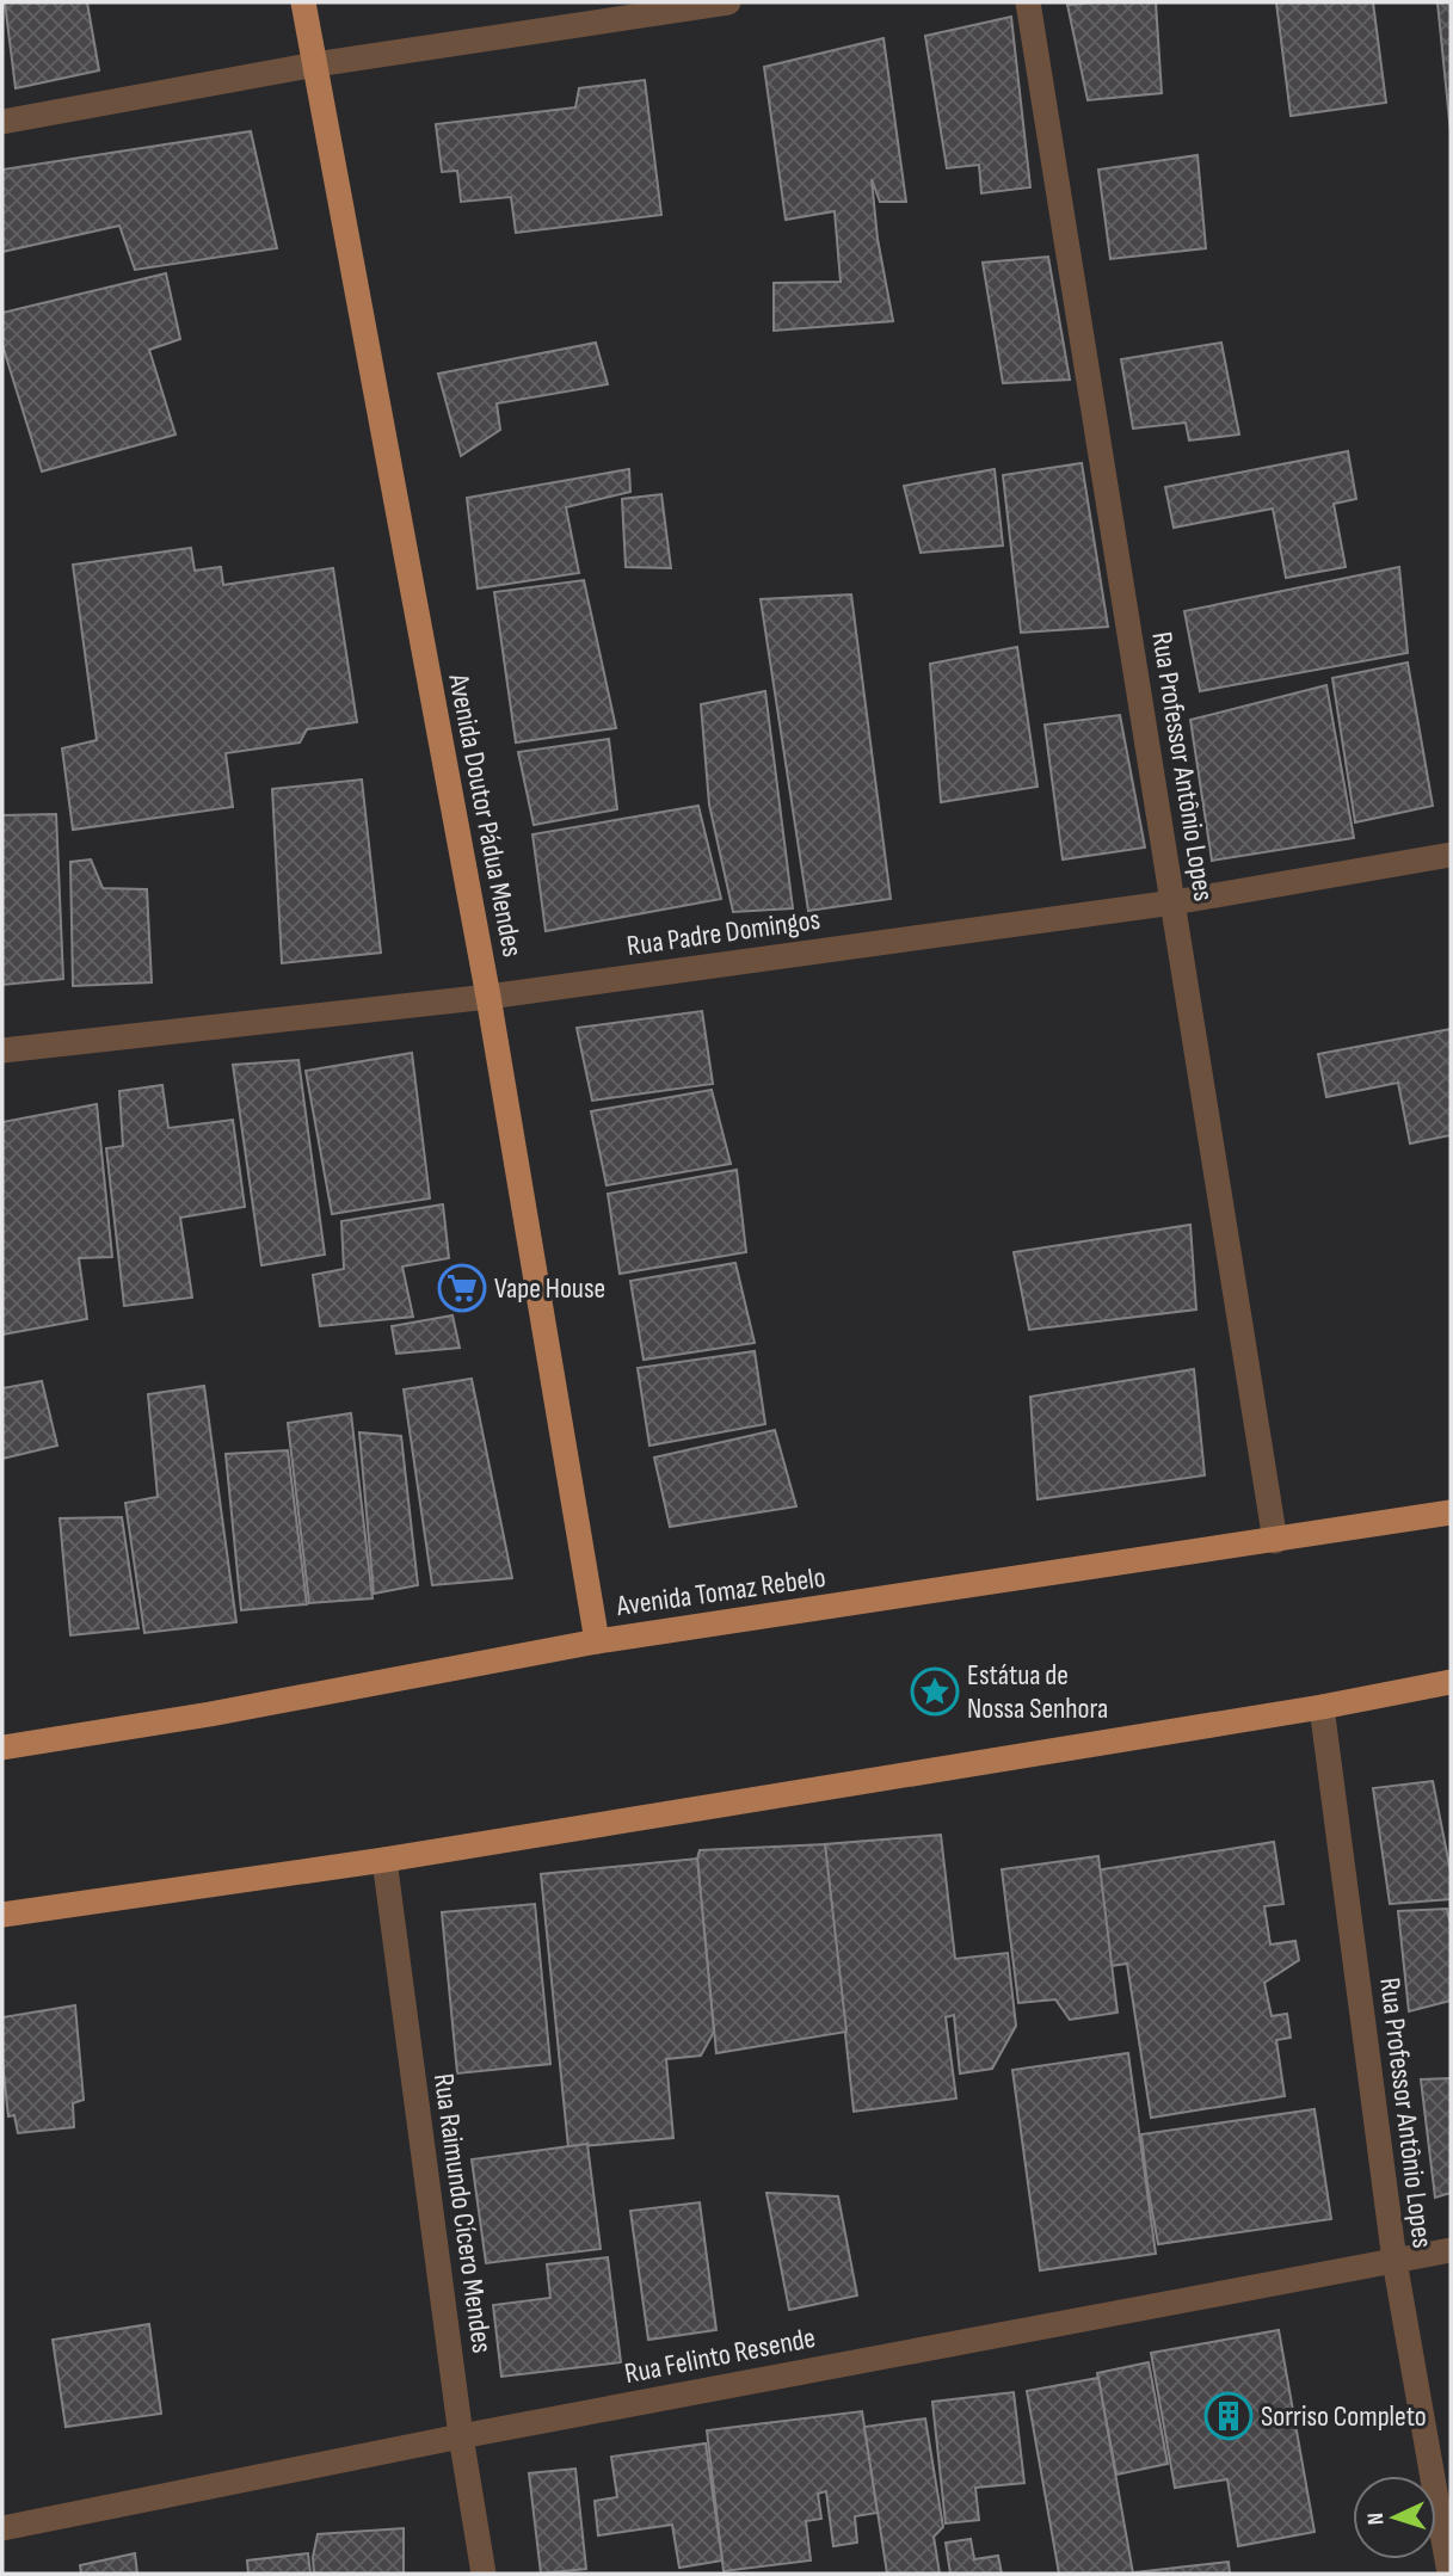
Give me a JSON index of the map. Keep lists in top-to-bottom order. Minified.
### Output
{"streets":{"main road":["Avenida Doutor Pádua Mendes","Avenida Tomaz Rebelo"],"street":["Rua Professor Antônio Lopes","Rua Padre Domingos","Rua Raimundo Cícero Mendes","Rua Felinto Resende"]},"crossings":[["Rua Professor Antônio Lopes","Rua Padre Domingos"],["Rua Professor Antônio Lopes","Avenida Tomaz Rebelo"],["Rua Professor Antônio Lopes","Rua Felinto Resende"],["Avenida Doutor Pádua Mendes","Rua Padre Domingos"],["Avenida Doutor Pádua Mendes","Avenida Tomaz Rebelo"],["Rua Raimundo Cícero Mendes","Rua Felinto Resende"]],"places":{"supermarket":["Vape House"],"place":["Estátua de Nossa Senhora"],"building":["Sorriso Completo"]},"north":"left"}
